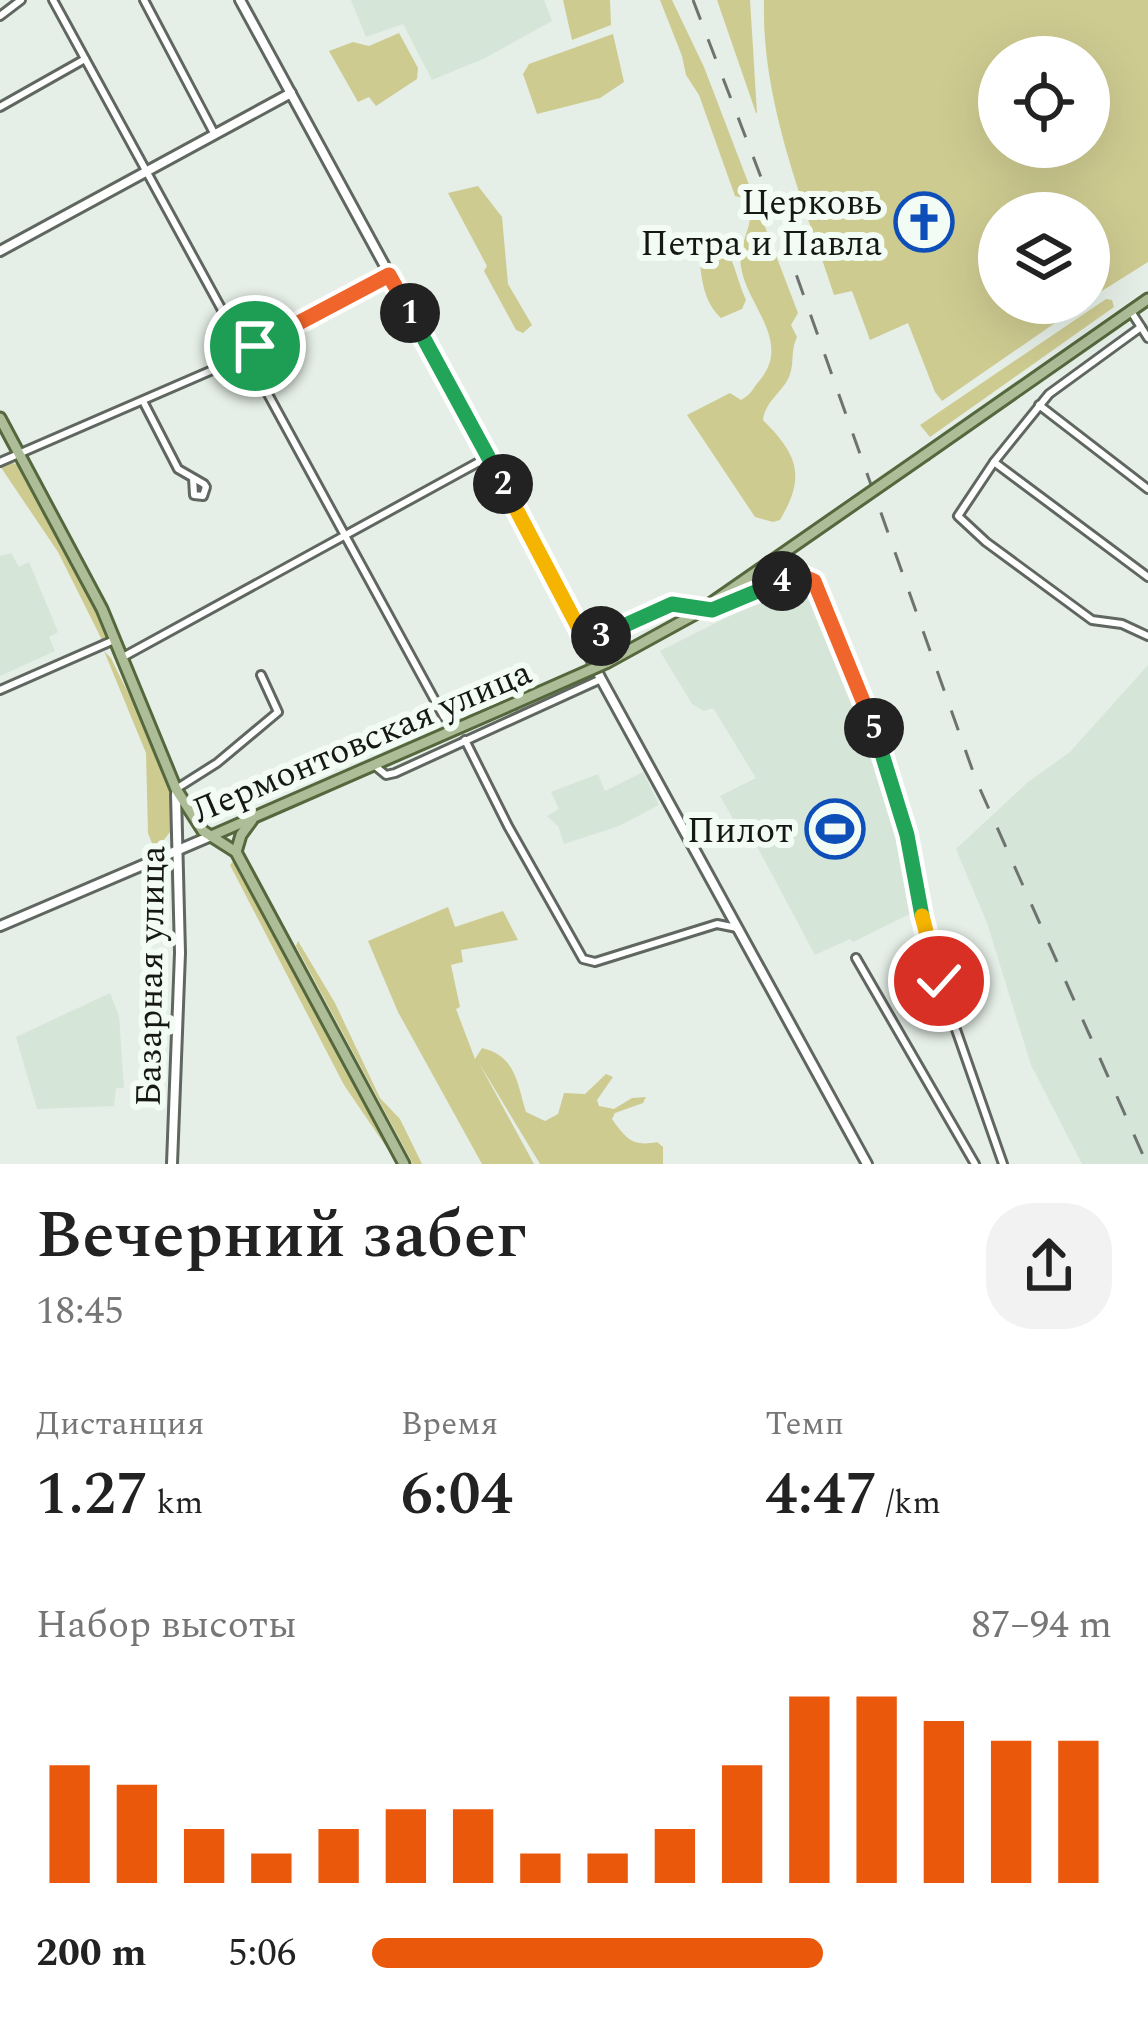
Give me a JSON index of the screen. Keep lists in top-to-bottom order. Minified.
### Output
{"streets":{"main road":["Лермонтовская улица"],"street":["Базарная улица"]},"crossings":[["Лермонтовская улица","Базарная улица"]],"places":{"church":["Церковь Петра и Павла"],"sports":["Пилот"]},"page":{"pins":["1","2","4","3","5"],"heading":["Вечерний забег","18:45"],"stats":[["Дистанция","1.27 km"],["Время","6:04"],["Темп","4:47 /km"]],"chart":["Набор высоты","87–94 m"],"list":[{"name":"200 m","note":"5:06"}]}}
